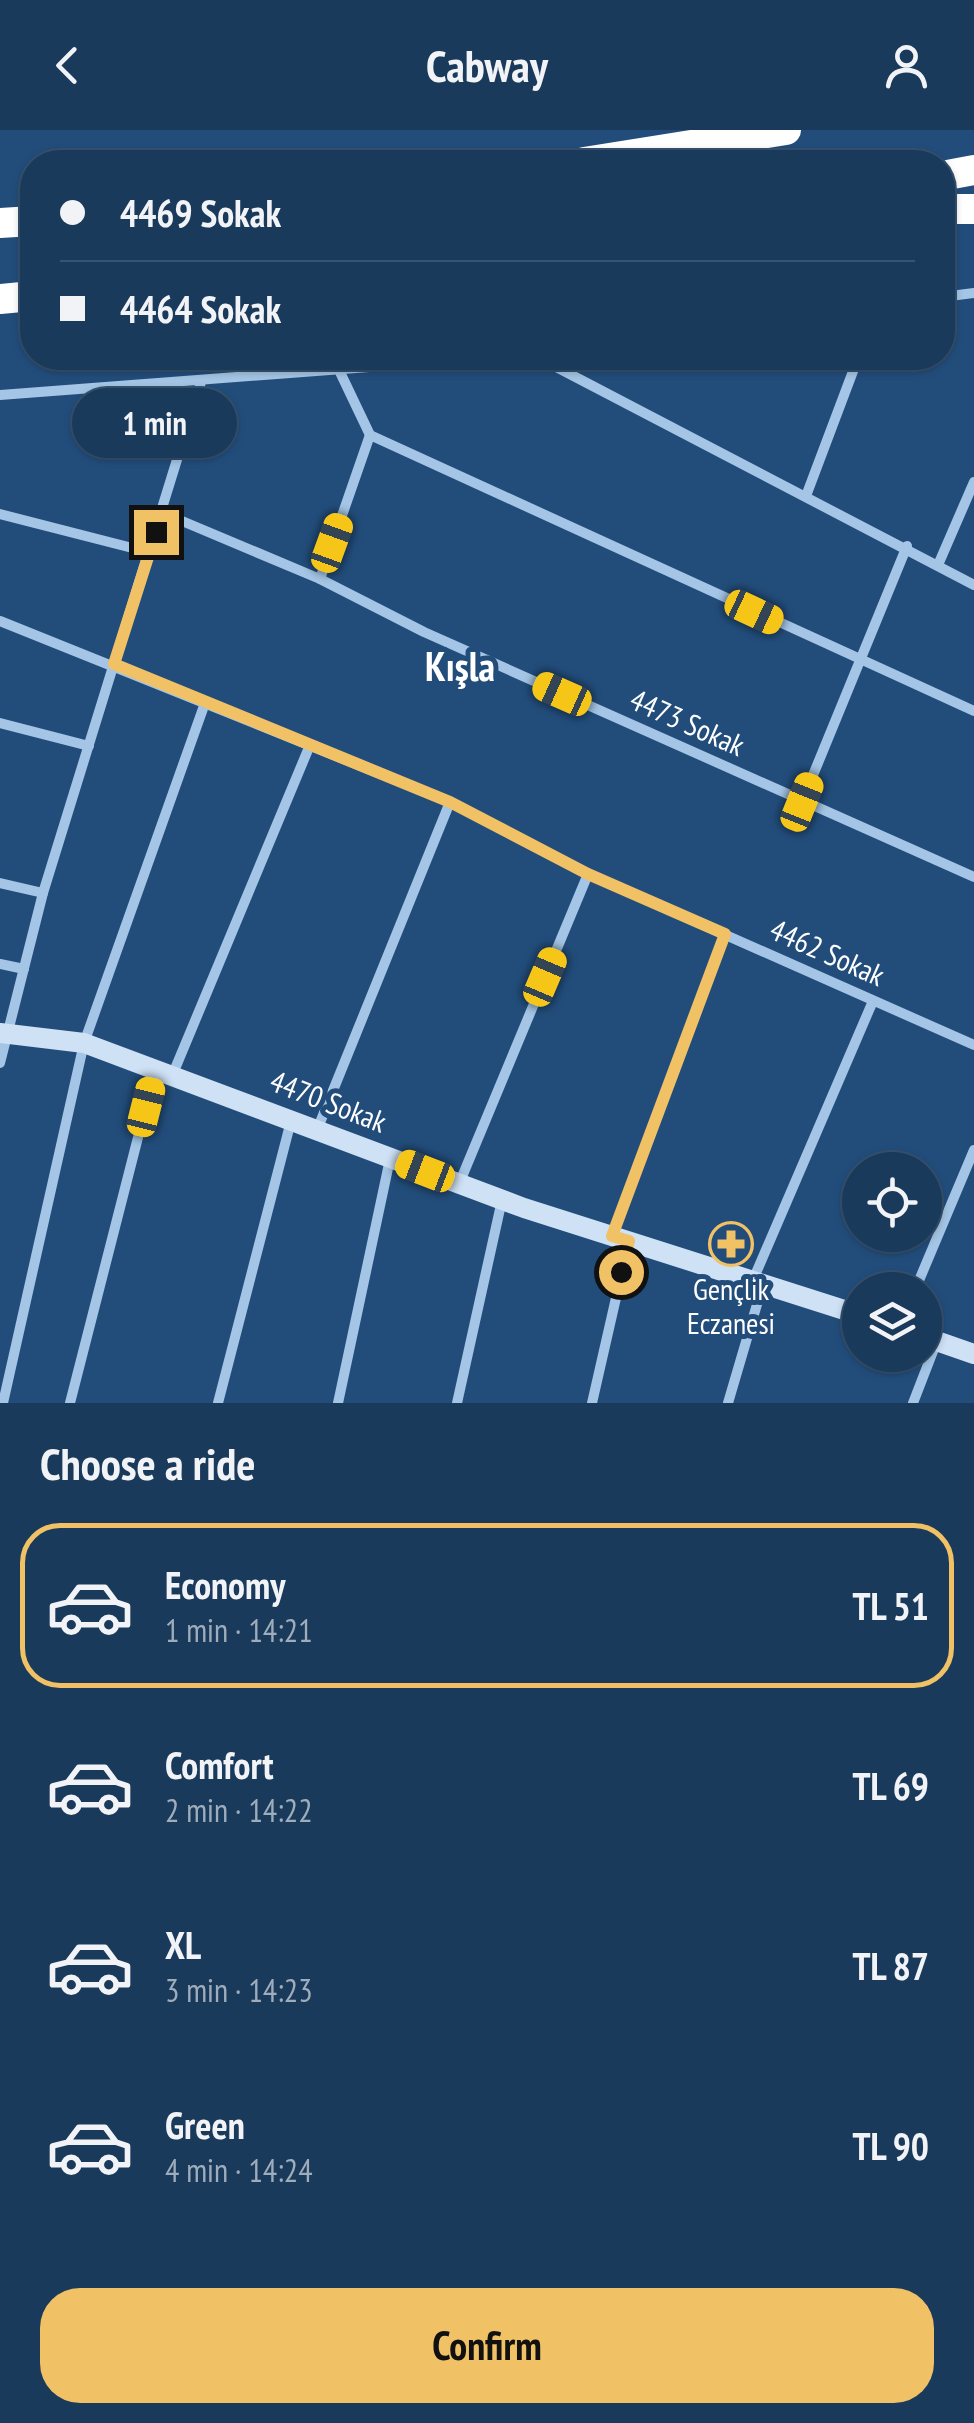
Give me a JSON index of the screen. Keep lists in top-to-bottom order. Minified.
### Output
{"streets":{"main road":["4470 Sokak"],"street":["4473 Sokak","4462 Sokak"]},"districts":["Kışla"],"places":{"pharmacy":["Gençlik Eczanesi"]},"page":{"header":"Cabway","banner":["4469 Sokak","4464 Sokak"],"bubble":"1 min","heading":"Choose a ride","list":[{"name":"Economy","note":"1 min · 14:21","value":"TL 51"},{"name":"Comfort","note":"2 min · 14:22","value":"TL 69"},{"name":"XL","note":"3 min · 14:23","value":"TL 87"},{"name":"Green","note":"4 min · 14:24","value":"TL 90"}],"buttons":"Confirm"}}
